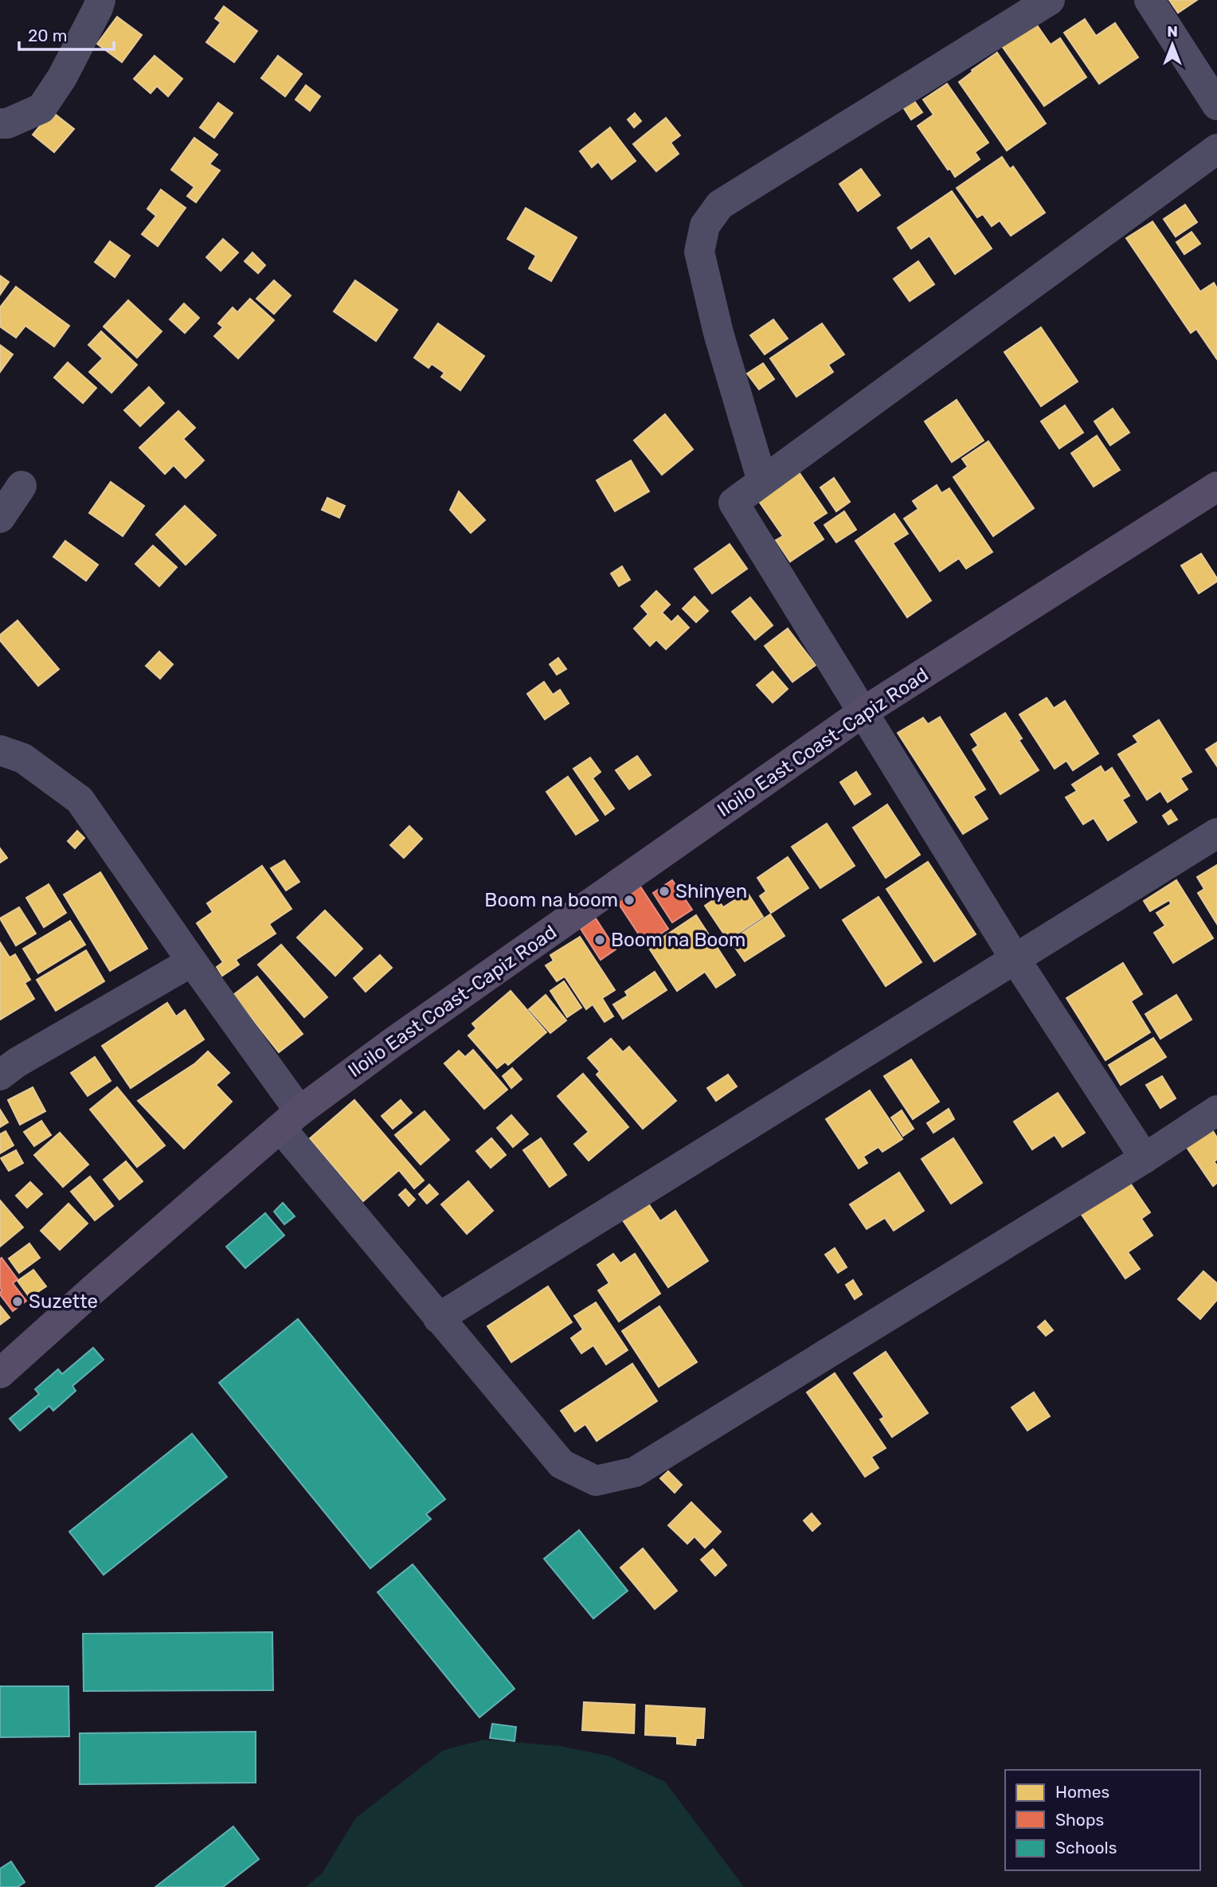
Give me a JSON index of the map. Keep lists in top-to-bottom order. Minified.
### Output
{"streets":{"main road":["Iloilo East Coast-Capiz Road"]},"places":["Shinyen","Boom na boom","Boom na Boom","Suzette"],"legend":["Homes","Shops","Schools"],"scale_bar":"20 m","north":"top"}
